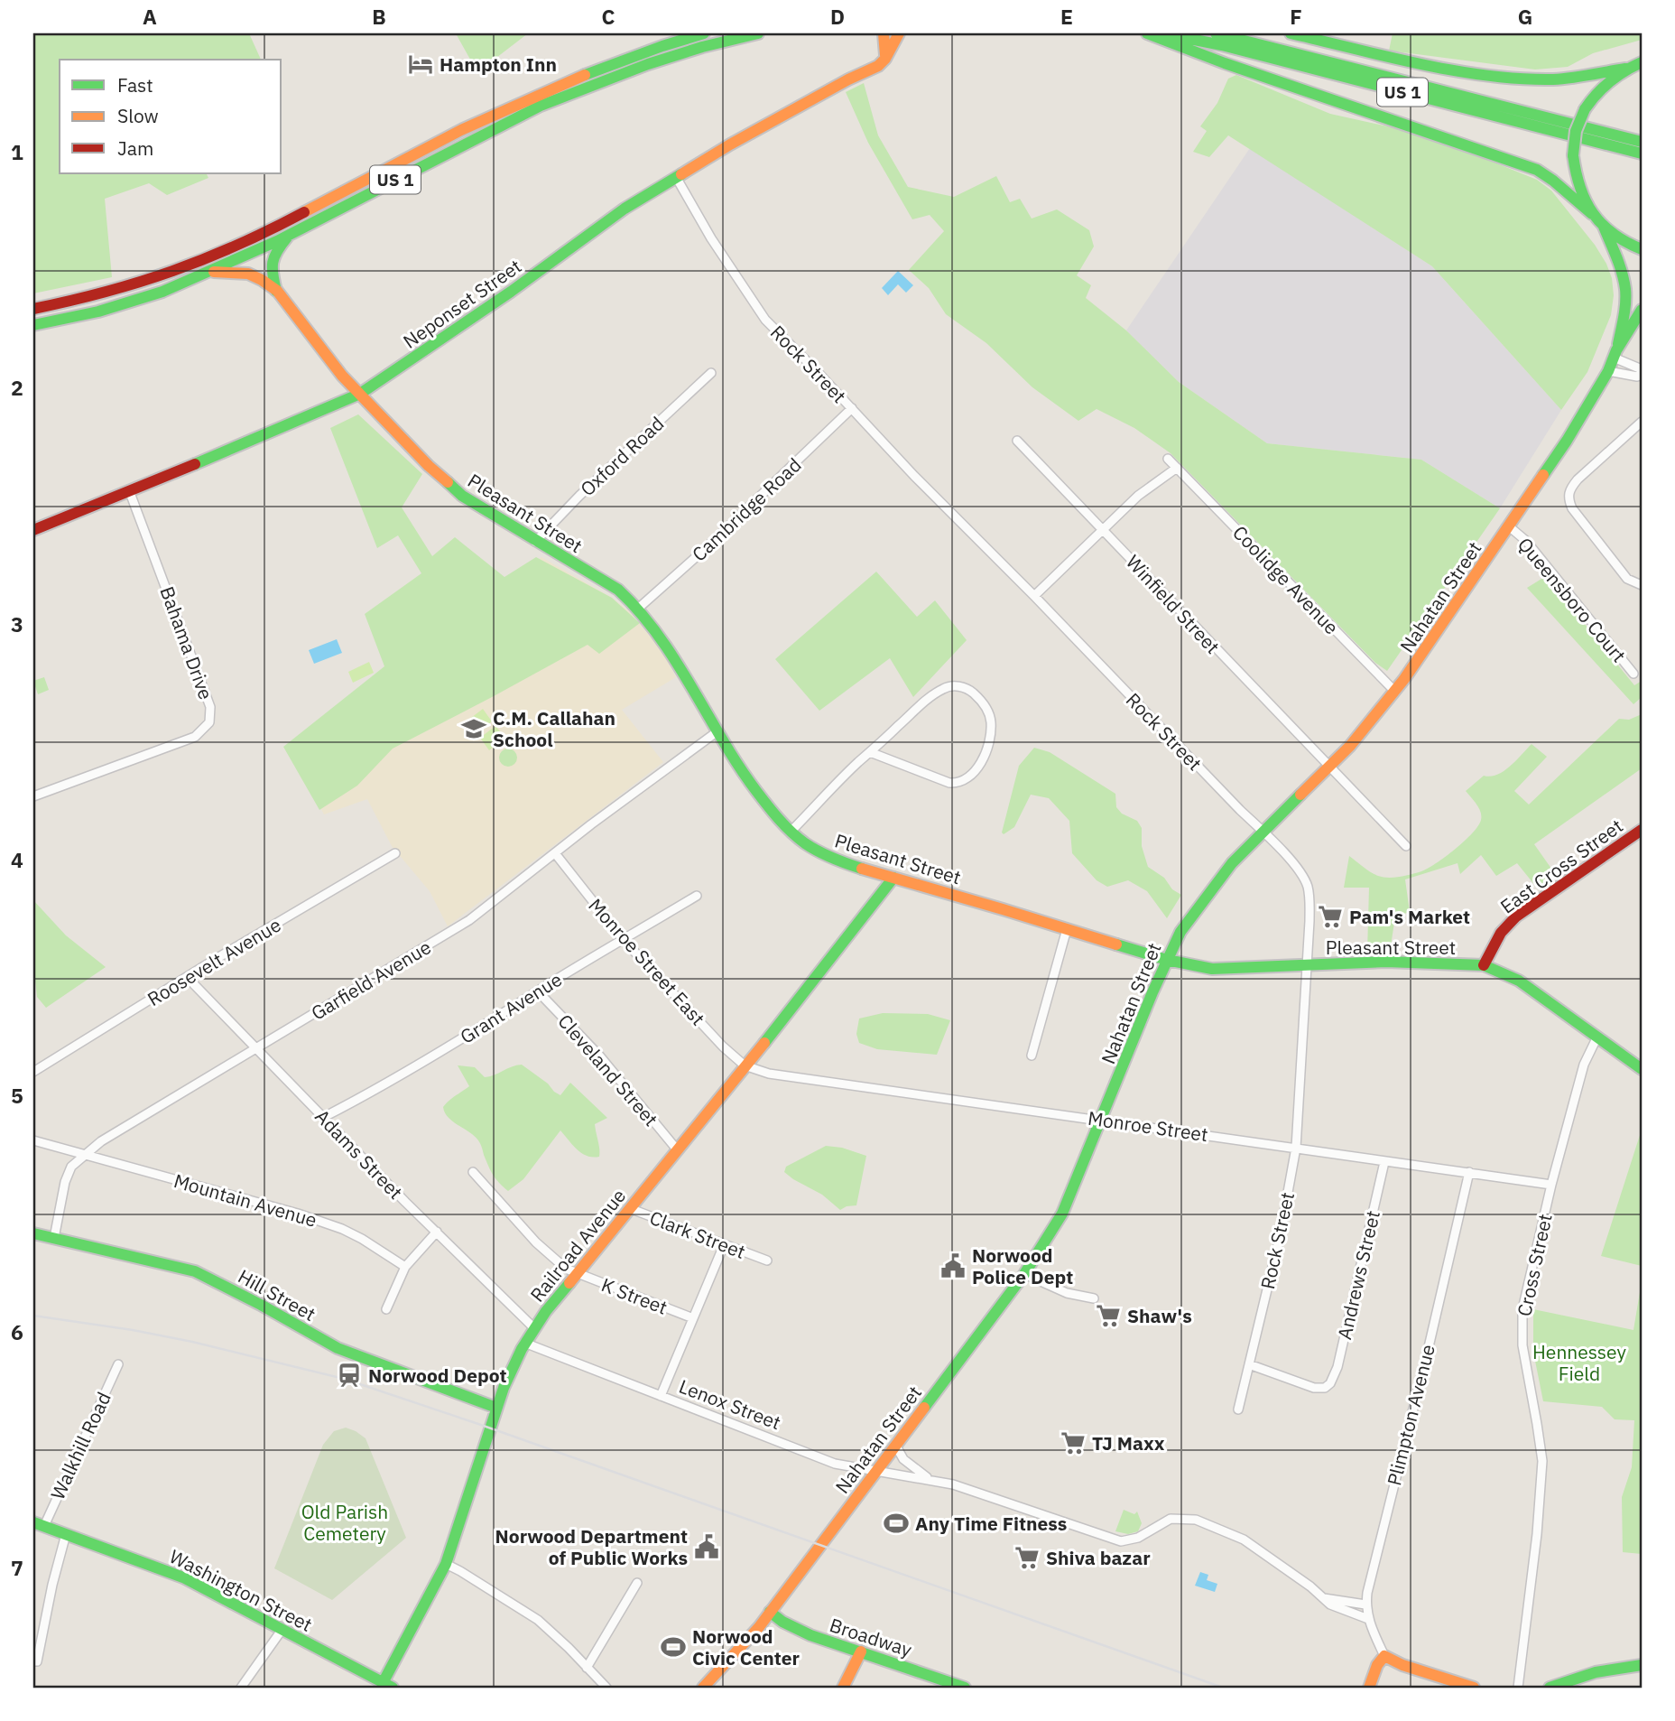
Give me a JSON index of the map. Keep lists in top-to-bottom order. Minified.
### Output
{"streets":{"main road":["US 1","Neponset Street","Pleasant Street","Nahatan Street","East Cross Street","Railroad Avenue","Hill Street","Washington Street","Broadway"],"street":["Rock Street","Oxford Road","Cambridge Road","Coolidge Avenue","Queensboro Court","Winfield Street","Bahama Drive","Roosevelt Avenue","Monroe Street East","Garfield Avenue","Grant Avenue","Cleveland Street","Monroe Street","Adams Street","Mountain Avenue","Clark Street","Cross Street","Andrews Street","K Street","Lenox Street","Plimpton Avenue","Walkhill Road"]},"crossings":[["US 1","Pleasant Street"],["Neponset Street","Rock Street"],["Neponset Street","Pleasant Street"],["Neponset Street","Bahama Drive"],["Rock Street","Cambridge Road"],["Rock Street","Pleasant Street"],["Rock Street","Nahatan Street"],["Rock Street","Monroe Street"],["Rock Street","Andrews Street"],["Oxford Road","Pleasant Street"],["Cambridge Road","Pleasant Street"],["Pleasant Street","Nahatan Street"],["Pleasant Street","East Cross Street"],["Pleasant Street","Garfield Avenue"],["Pleasant Street","Railroad Avenue"],["Pleasant Street","Cross Street"],["Coolidge Avenue","Nahatan Street"],["Nahatan Street","Queensboro Court"],["Nahatan Street","Winfield Street"],["Nahatan Street","Monroe Street"],["Nahatan Street","Lenox Street"],["Nahatan Street","Broadway"],["Roosevelt Avenue","Adams Street"],["Monroe Street East","Garfield Avenue"],["Monroe Street East","Grant Avenue"],["Monroe Street East","Monroe Street"],["Monroe Street East","Railroad Avenue"],["Garfield Avenue","Adams Street"],["Garfield Avenue","Mountain Avenue"],["Garfield Avenue","Hill Street"],["Grant Avenue","Cleveland Street"],["Grant Avenue","Adams Street"],["Cleveland Street","Railroad Avenue"],["Monroe Street","Railroad Avenue"],["Monroe Street","Cross Street"],["Monroe Street","Andrews Street"],["Monroe Street","Plimpton Avenue"],["Adams Street","Railroad Avenue"],["Clark Street","Railroad Avenue"],["Railroad Avenue","Hill Street"],["Railroad Avenue","K Street"],["Railroad Avenue","Lenox Street"],["Railroad Avenue","Washington Street"],["Lenox Street","Plimpton Avenue"],["Walkhill Road","Washington Street"]],"parks":["Hennessey Field","Old Parish Cemetery"],"places":{"hotel":["Hampton Inn"],"school or university":["C.M. Callahan School"],"supermarket":["Pam's Market","Shaw's","TJ Maxx","Shiva bazar"],"public building":["Norwood Police Dept","Norwood Department of Public Works"],"station":["Norwood Depot"],"sports":["Any Time Fitness","Norwood Civic Center"]},"legend":["Fast","Slow","Jam"],"grid":{"columns":["A","B","C","D","E","F","G"],"rows":["1","2","3","4","5","6","7"]}}
